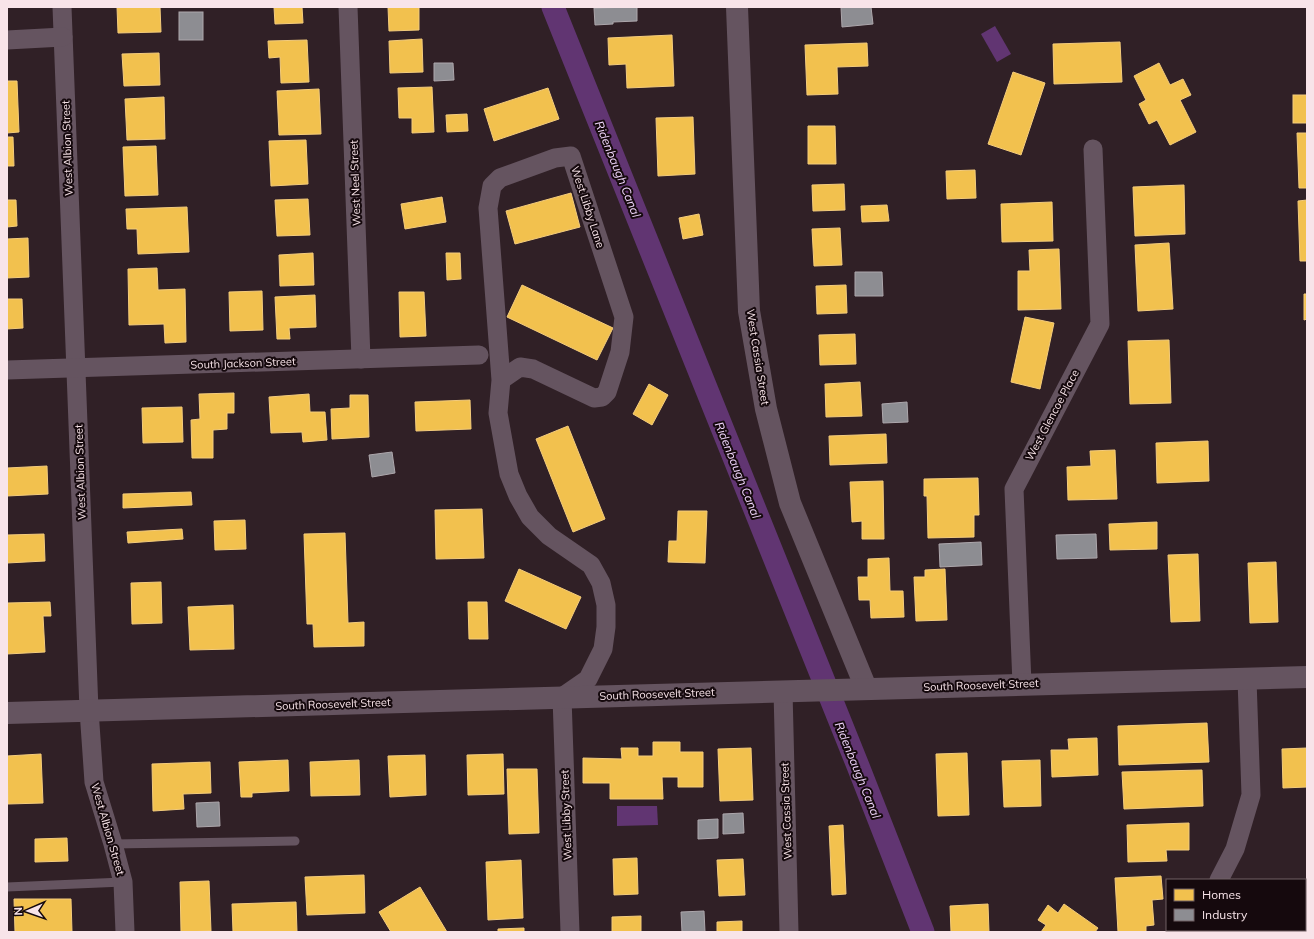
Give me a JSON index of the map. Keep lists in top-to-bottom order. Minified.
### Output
{"streets":{"street":["West Albion Street","West Neel Street","West Libby Lane","West Cassia Street","South Jackson Street","West Glencoe Place","South Roosevelt Street","West Libby Street"]},"crossings":[["West Albion Street","South Jackson Street"],["West Albion Street","South Roosevelt Street"],["West Neel Street","South Jackson Street"],["West Libby Lane","South Roosevelt Street"],["West Libby Lane","West Libby Street"],["West Cassia Street","South Roosevelt Street"],["West Glencoe Place","South Roosevelt Street"],["South Roosevelt Street","West Libby Street"]],"water":["Ridenbaugh Canal"],"legend":["Homes","Industry"],"north":"left"}
